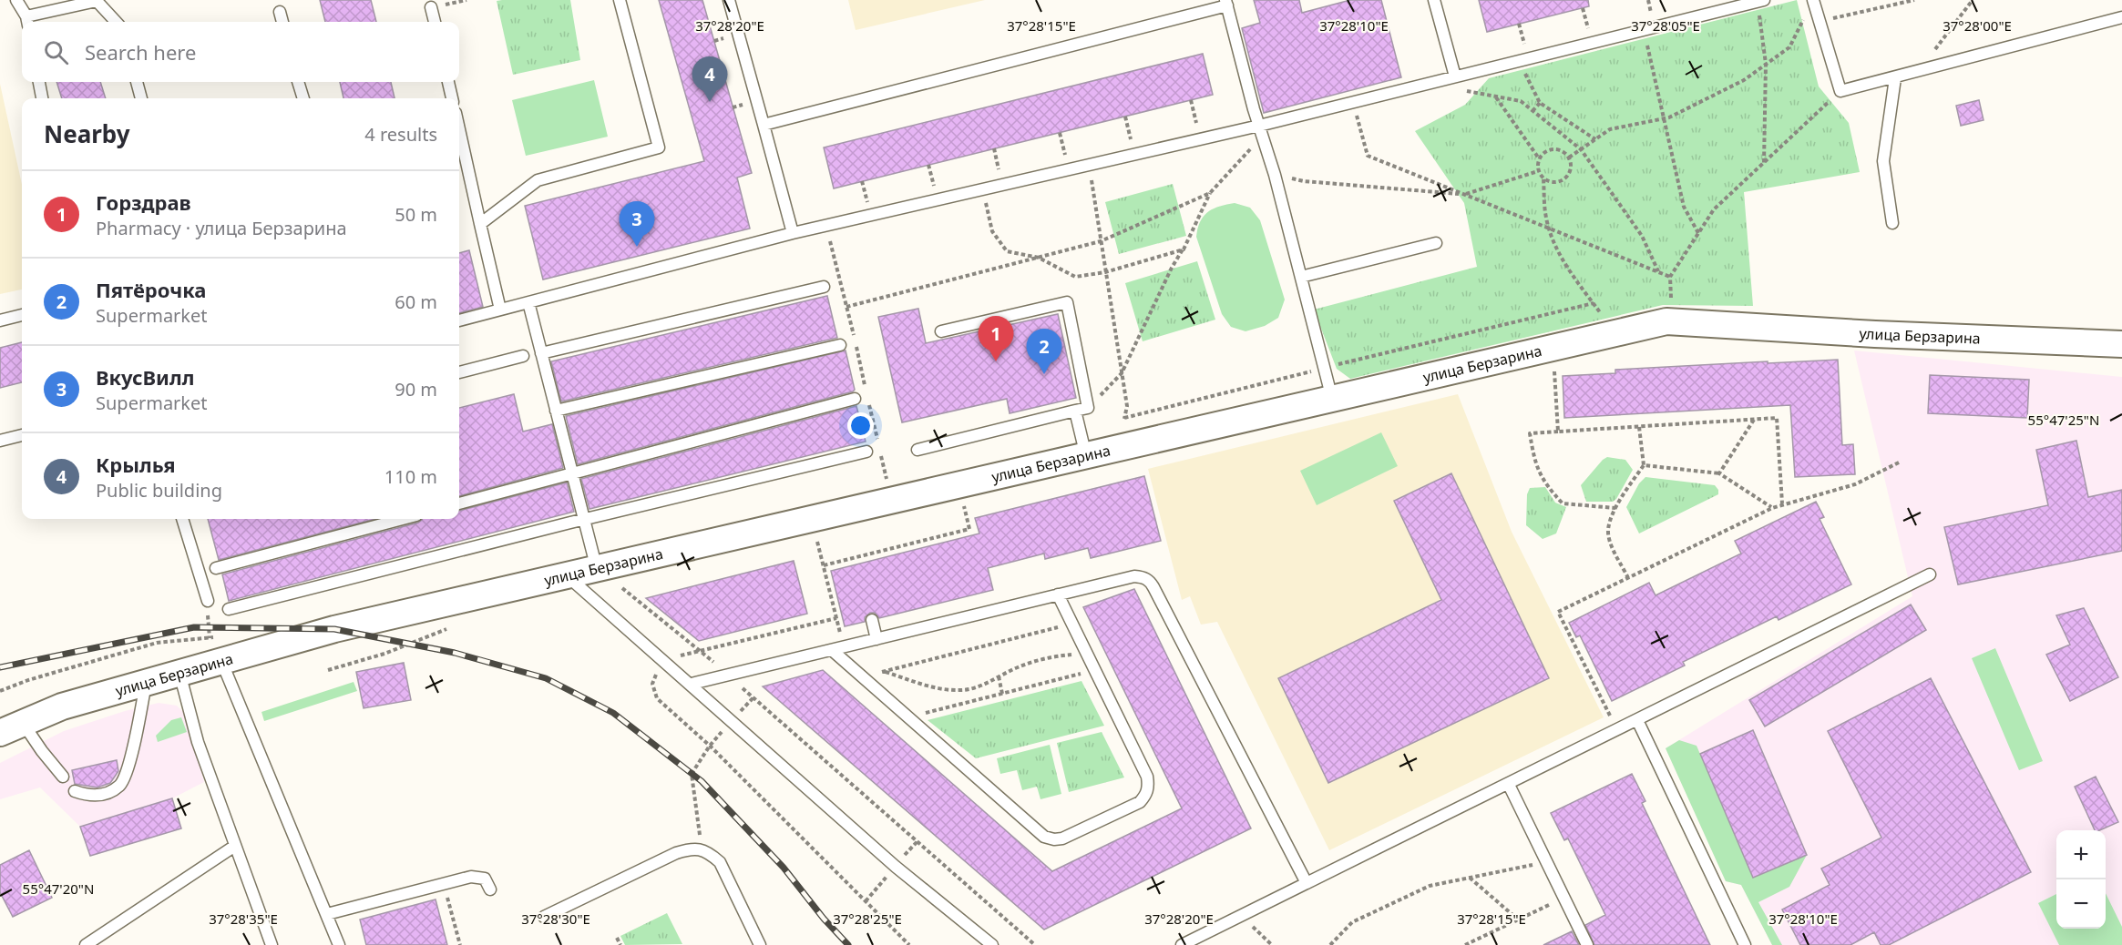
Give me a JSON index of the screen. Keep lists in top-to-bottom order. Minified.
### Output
{"streets":{"street":["улица Берзарина"]},"page":{"search":"Search here","pins":["4","3","1","2"],"heading":["Nearby","4 results"],"list":[{"mark":"1","name":"Горздрав","note":"Pharmacy · улица Берзарина","value":"50 m"},{"mark":"2","name":"Пятёрочка","note":"Supermarket","value":"60 m"},{"mark":"3","name":"ВкусВилл","note":"Supermarket","value":"90 m"},{"mark":"4","name":"Крылья","note":"Public building","value":"110 m"}],"map_buttons":["+","−"]},"coordinates":["37°28'20\"E","37°28'15\"E","37°28'10\"E","37°28'05\"E","37°28'00\"E","55°47'25\"N","55°47'20\"N","37°28'35\"E","37°28'30\"E","37°28'25\"E"]}
